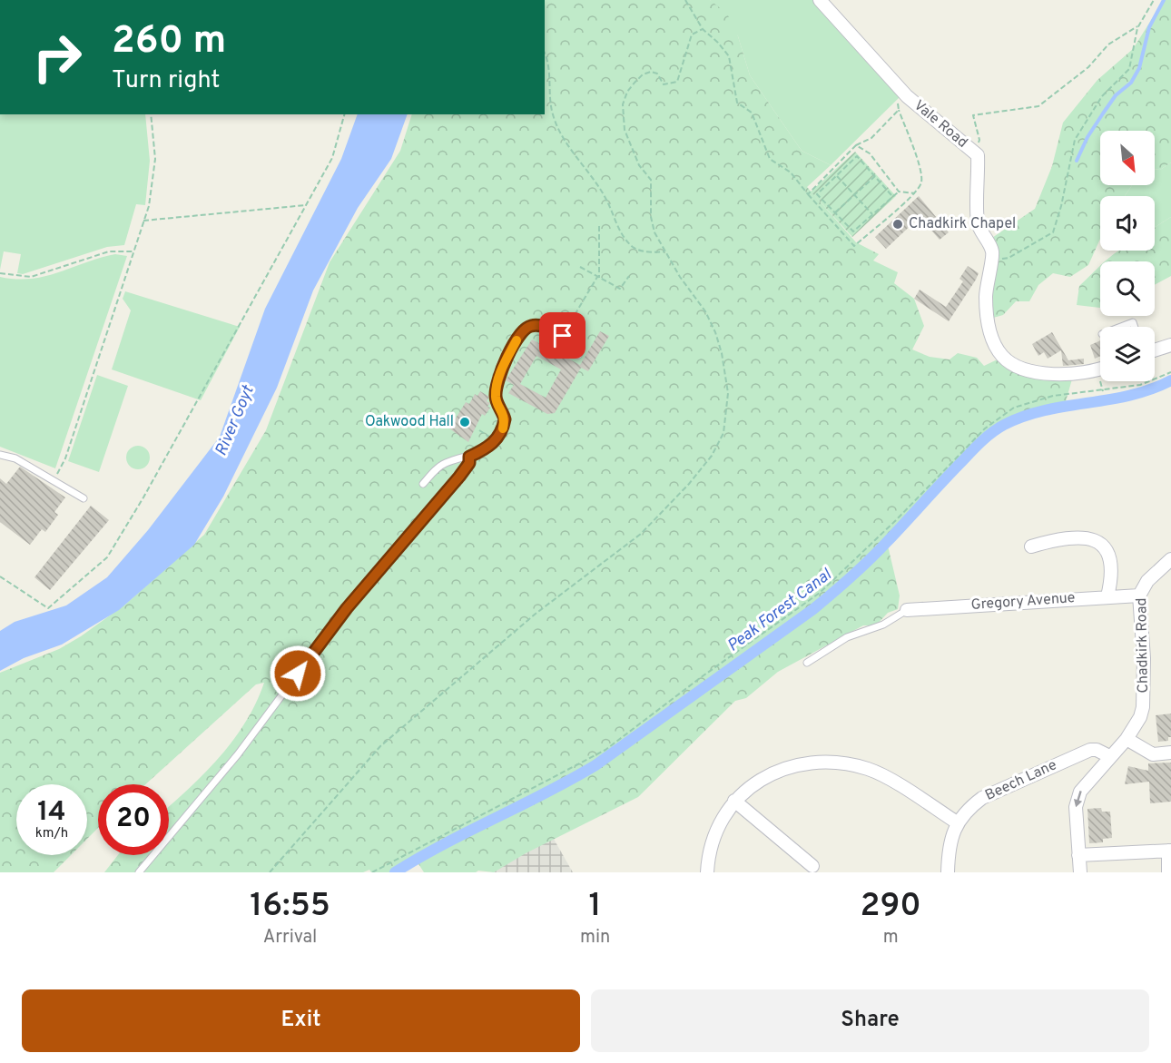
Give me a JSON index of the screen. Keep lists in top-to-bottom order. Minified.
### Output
{"streets":{"street":["Vale Road","Gregory Avenue","Chadkirk Road","Beech Lane"]},"crossings":[["Gregory Avenue","Chadkirk Road"],["Chadkirk Road","Beech Lane"]],"water":["River Goyt","Peak Forest Canal"],"places":["Chadkirk Chapel","Oakwood Hall"],"north":"bottom right","page":{"turn":["260 m","Turn right"],"speed":"14 km/h","limit":"20","eta":["16:55","Arrival","1","min","290","m"],"buttons":["Exit","Share"]}}
